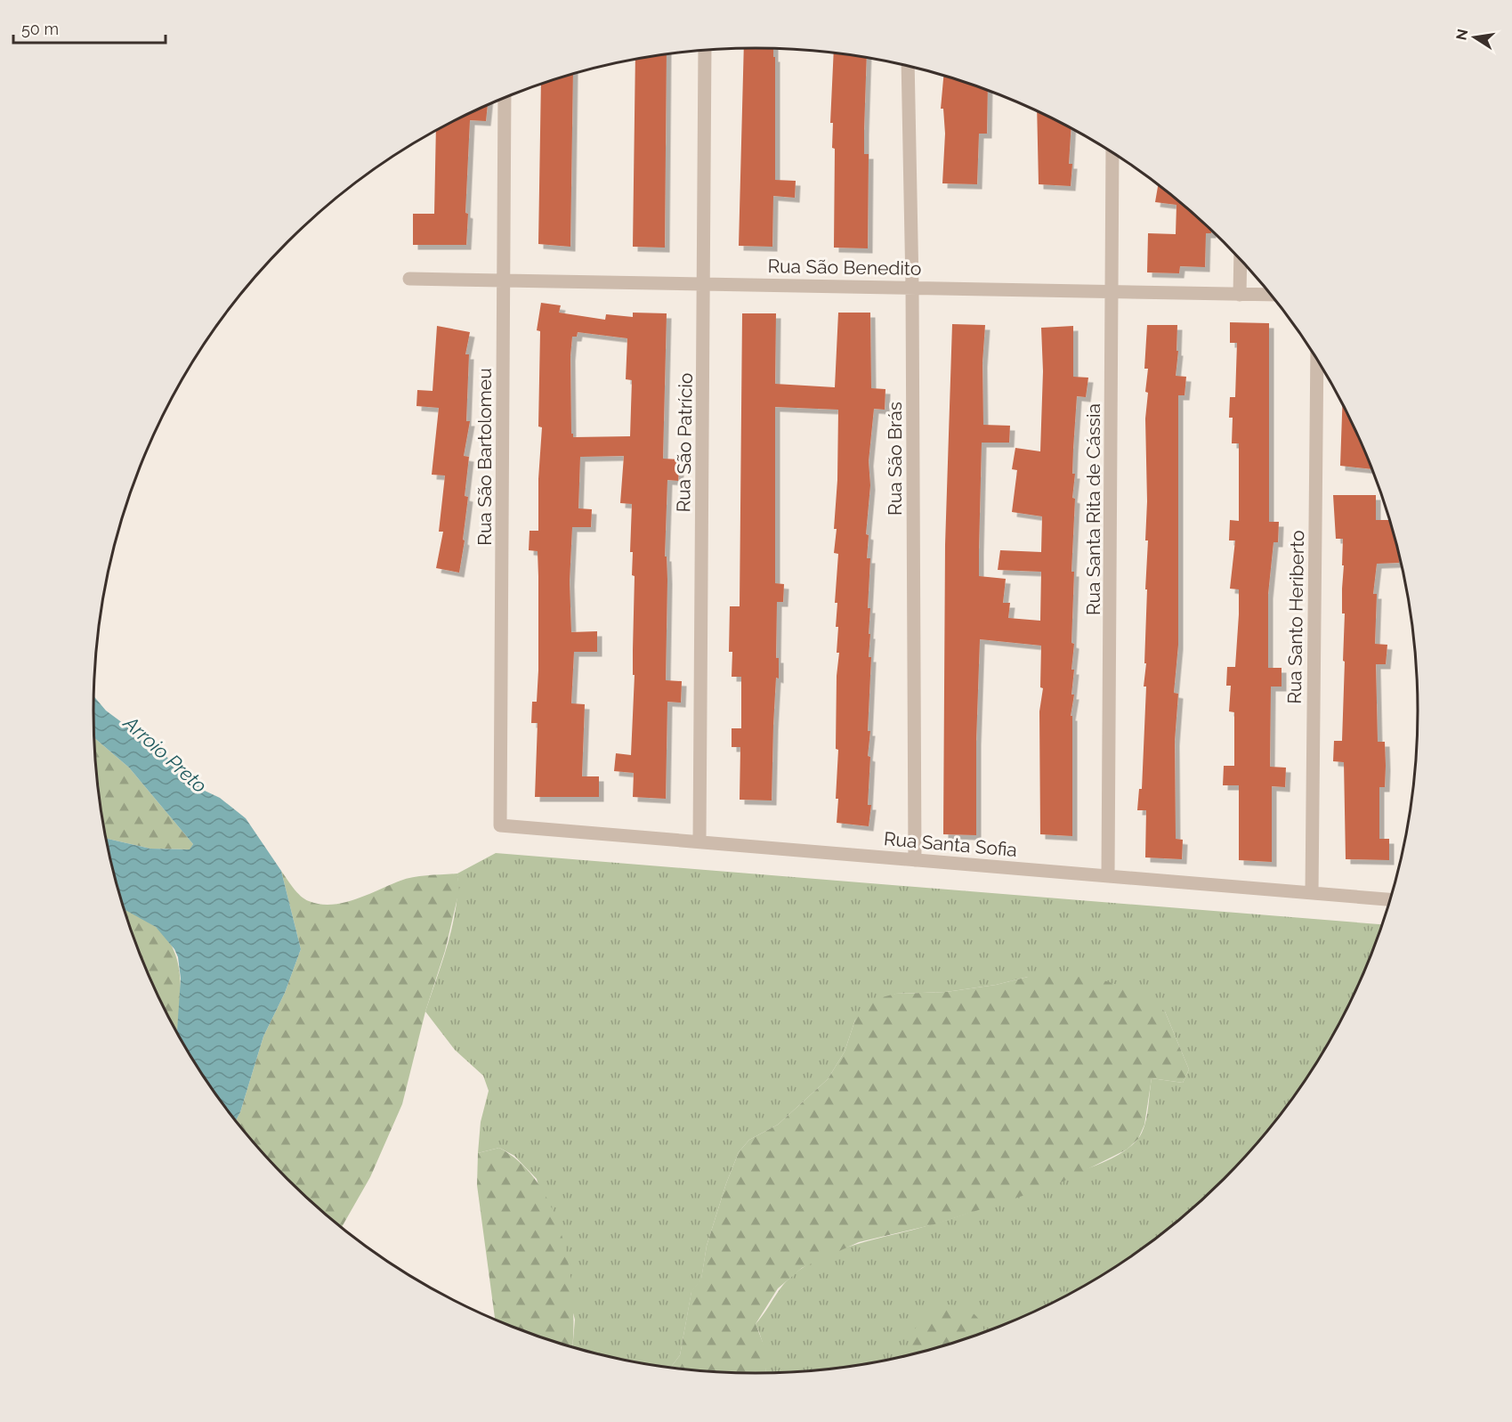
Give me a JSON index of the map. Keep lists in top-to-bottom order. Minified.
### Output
{"streets":{"street":["Rua São Benedito","Rua São Patrício","Rua São Bartolomeu","Rua São Brás","Rua Santa Rita de Cássia","Rua Santo Heriberto","Rua Santa Sofia"]},"crossings":[["Rua São Benedito","Rua São Patrício"],["Rua São Benedito","Rua São Bartolomeu"],["Rua São Benedito","Rua São Brás"],["Rua São Benedito","Rua Santa Rita de Cássia"],["Rua São Patrício","Rua Santa Sofia"],["Rua São Bartolomeu","Rua Santa Sofia"],["Rua São Brás","Rua Santa Sofia"],["Rua Santa Rita de Cássia","Rua Santa Sofia"],["Rua Santo Heriberto","Rua Santa Sofia"]],"water":["Arroio Preto"],"scale_bar":"50 m","north":"left"}
